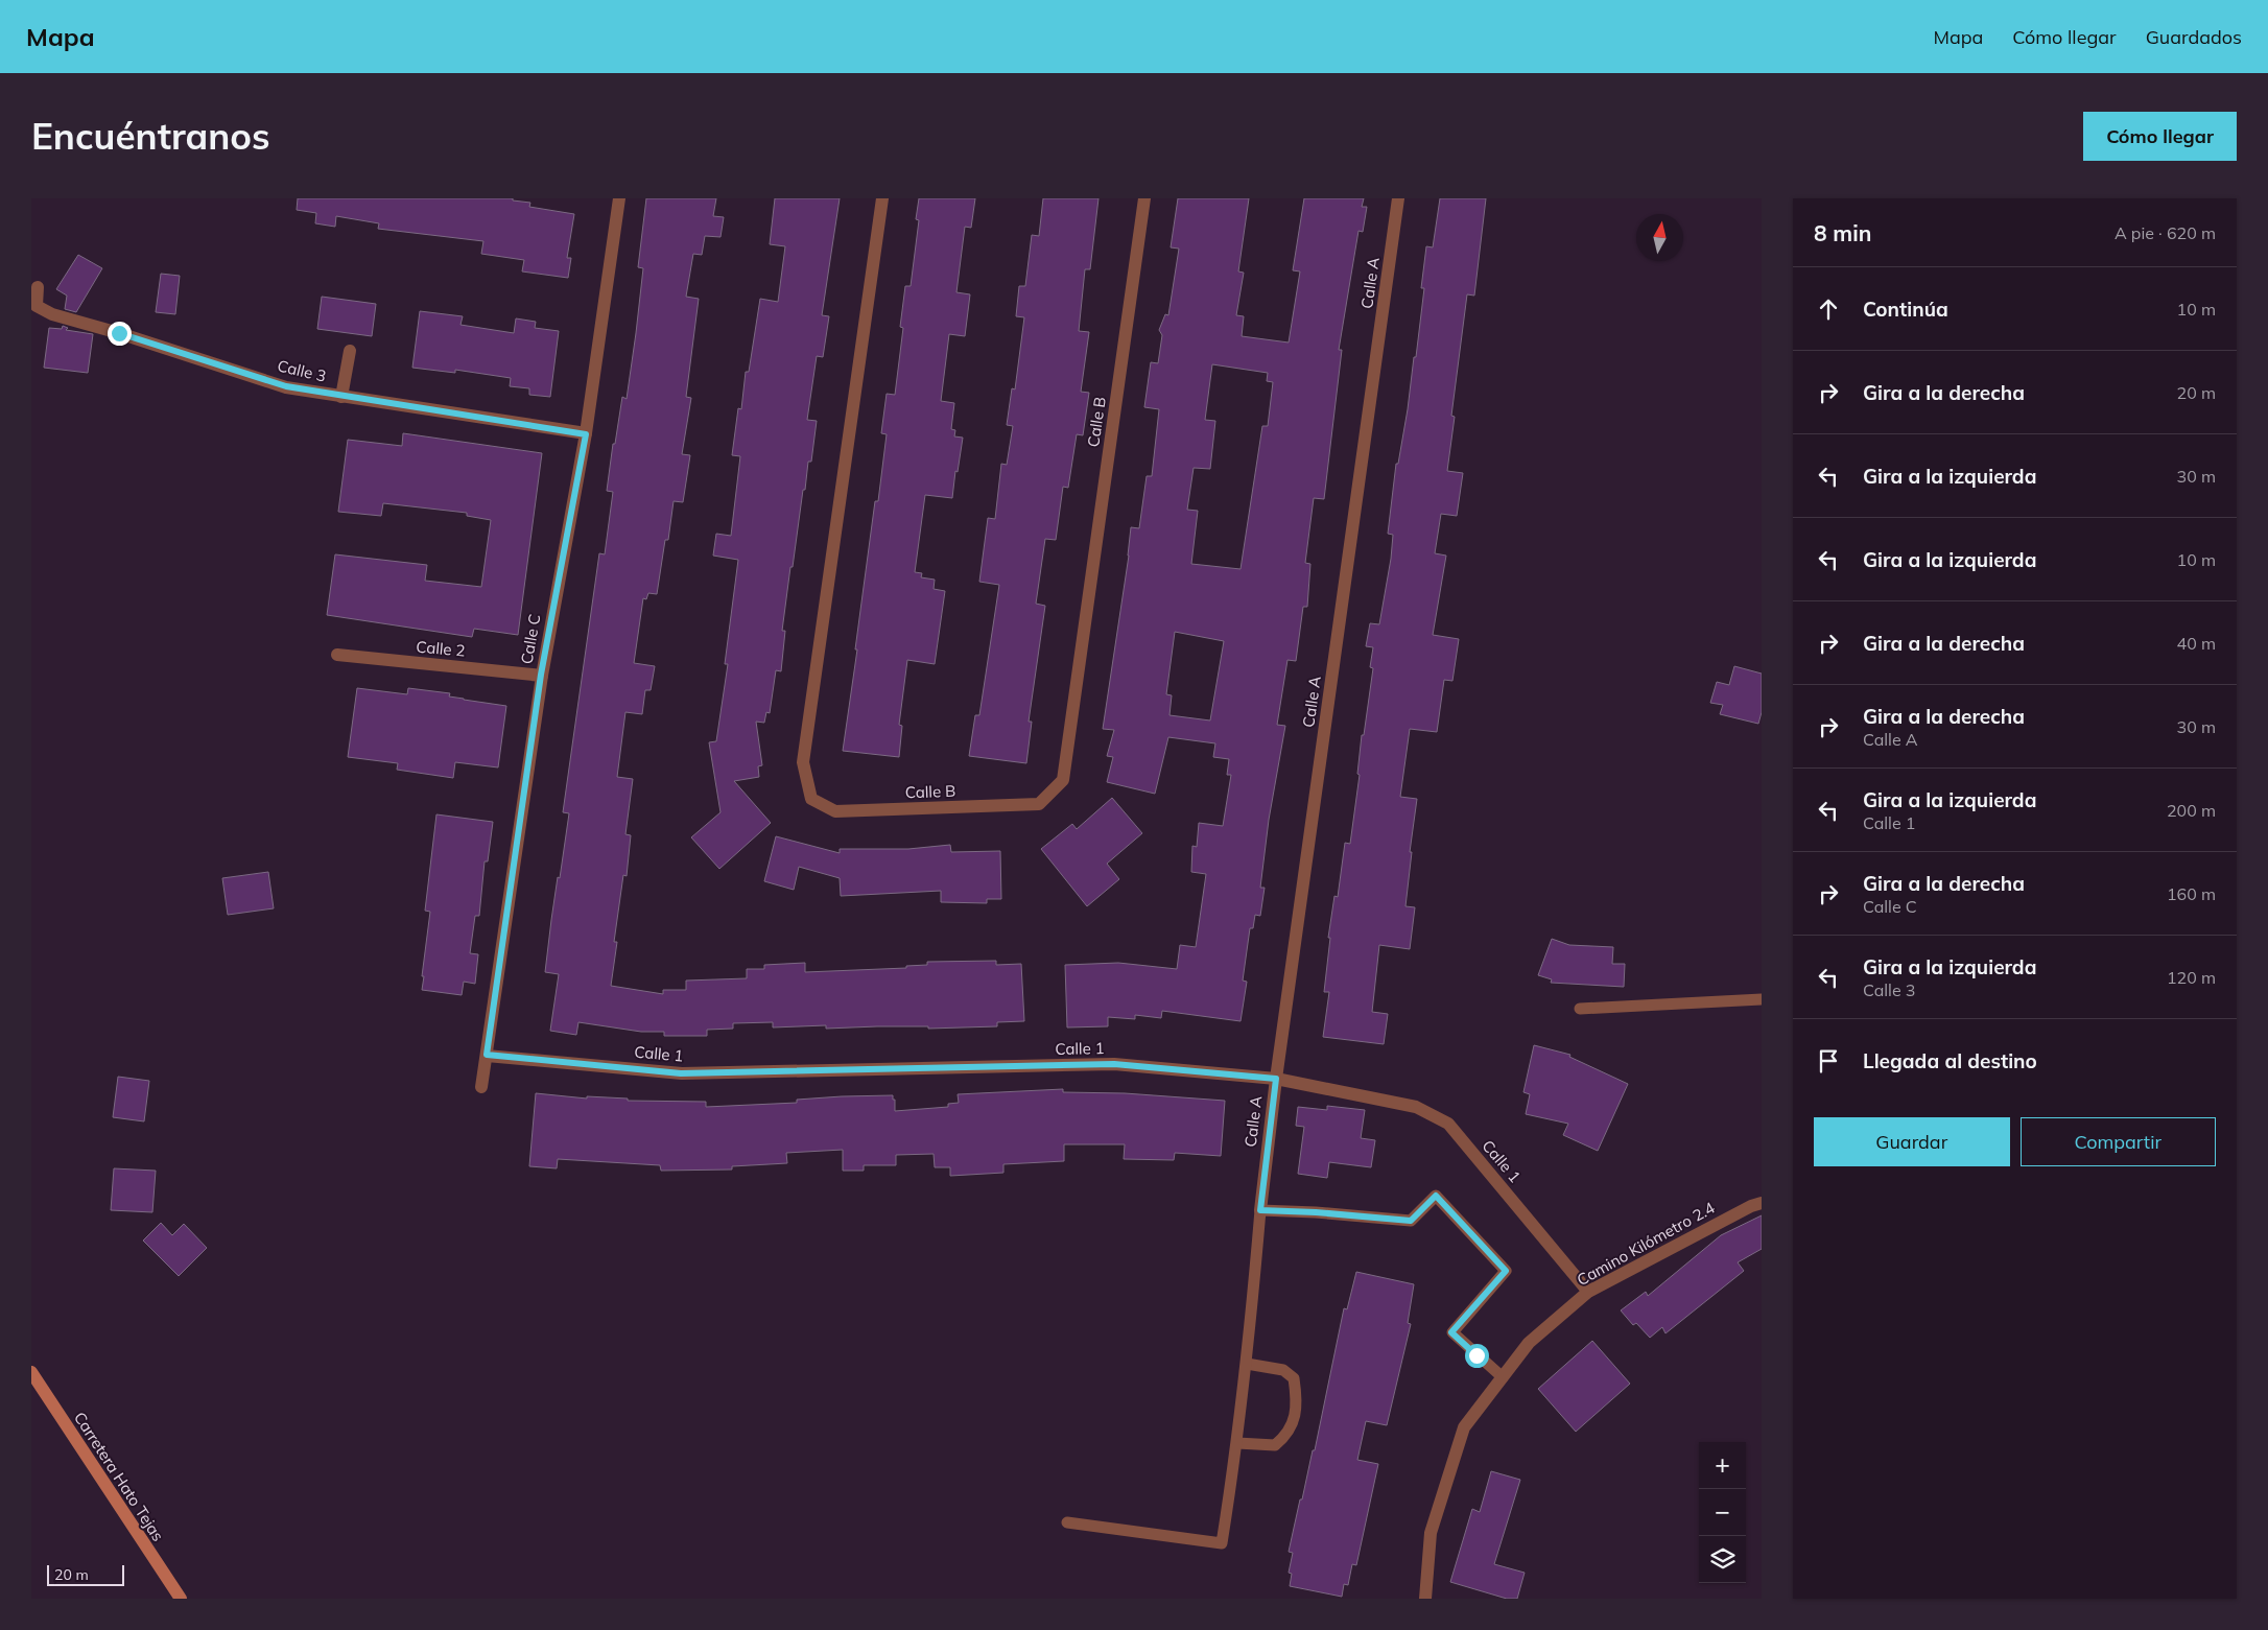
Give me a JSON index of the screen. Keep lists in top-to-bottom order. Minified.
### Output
{"streets":{"street":["Calle A","Calle 3","Calle B","Calle C","Calle 2","Calle 1","Camino Kilómetro 2.4","Carretera Hato Tejas"]},"crossings":[["Calle A","Calle 1"],["Calle 3","Calle C"],["Calle C","Calle 2"],["Calle C","Calle 1"],["Calle 1","Camino Kilómetro 2.4"]],"scale_bar":"20 m","north":"top","page":{"header":"Mapa","nav":["Mapa","Cómo llegar","Guardados"],"buttons":["Cómo llegar",["Guardar","Compartir"]],"title":"Encuéntranos","heading":["8 min","A pie · 620 m"],"list":[["Continúa","10 m"],["Gira a la derecha","20 m"],["Gira a la izquierda","30 m"],["Gira a la izquierda","10 m"],["Gira a la derecha","40 m"],["Gira a la derecha","Calle A","30 m"],["Gira a la izquierda","Calle 1","200 m"],["Gira a la derecha","Calle C","160 m"],["Gira a la izquierda","Calle 3","120 m"],"Llegada al destino"],"map_buttons":["+","−"],"scale":"20 m"}}
